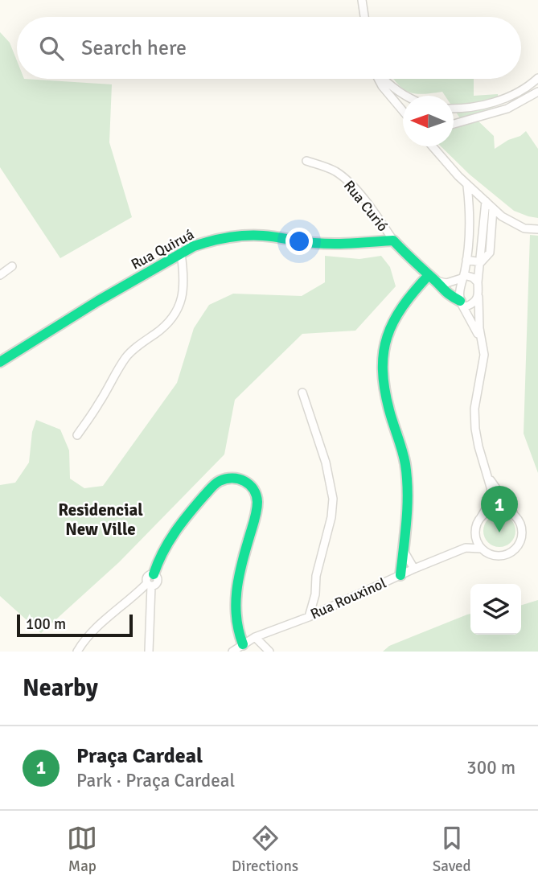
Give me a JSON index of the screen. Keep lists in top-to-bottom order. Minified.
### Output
{"streets":{"street":["Rua Curió","Rua Quiruá","Rua Rouxinol"]},"crossings":[["Rua Curió","Rua Quiruá"]],"districts":["Residencial New Ville"],"scale_bar":"100 m","north":"left","page":{"search":"Search here","pins":"1","scale":"100 m","heading":"Nearby","list":[{"mark":"1","name":"Praça Cardeal","note":"Park · Praça Cardeal","value":"300 m"}],"nav":["Map","Directions","Saved"]}}
